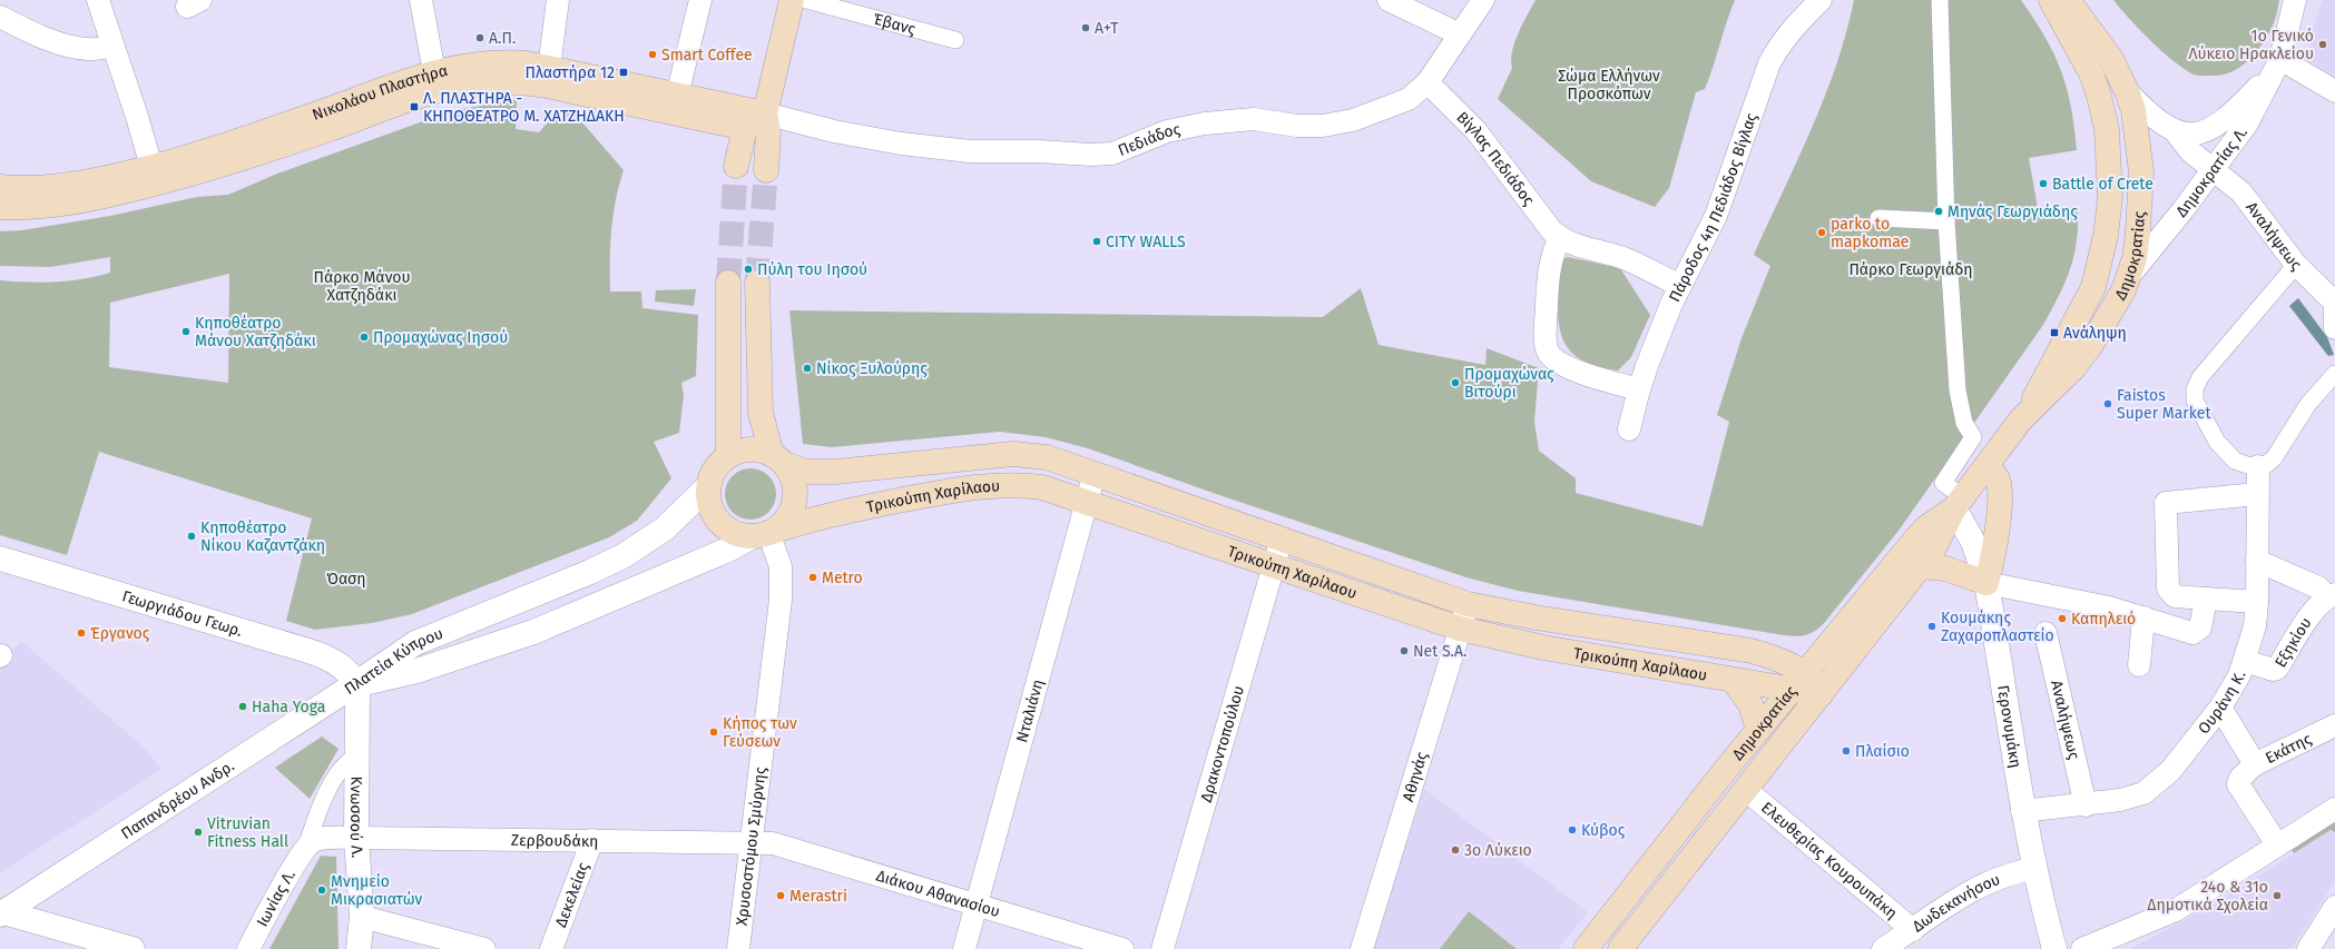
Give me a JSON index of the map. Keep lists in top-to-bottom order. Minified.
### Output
{"streets":{"main road":["Νικολάου Πλαστήρα","Δημοκρατίας","Τρικούπη Χαρίλαου"],"street":["Έβανς","Πεδιάδος","Βίγλας Πεδιάδος","Δημοκρατίας Λ.","Πάροδος 4η Πεδιάδος Βίγλας","Αναλήψεως","Γεωργιάδου Γεωρ.","Εξηκίου","Πλατεία Κύπρου","Ουράνη Κ.","Νταλιάνη","Γερονυμάκη","Δρακοντοπούλου","Εκάτης","Αθηνάς","Παπανδρέου Ανδρ.","Κνωσσού Λ.","Ζερβουδάκη","Χρυσοστόμου Σμύρνης","Ελευθερίας Κουρουπάκη","Διάκου Αθανασίου","Δεκελείας","Ιωνίας Λ.","Δωδεκανήσου"]},"crossings":[["Νικολάου Πλαστήρα","Πεδιάδος"],["Πεδιάδος","Βίγλας Πεδιάδος"],["Δημοκρατίας Λ.","Αναλήψεως"],["Δημοκρατίας Λ.","Δημοκρατίας"],["Αναλήψεως","Δημοκρατίας"],["Αναλήψεως","Ουράνη Κ."],["Δημοκρατίας","Τρικούπη Χαρίλαου"],["Δημοκρατίας","Γερονυμάκη"],["Δημοκρατίας","Ελευθερίας Κουρουπάκη"],["Τρικούπη Χαρίλαου","Πλατεία Κύπρου"],["Τρικούπη Χαρίλαου","Νταλιάνη"],["Τρικούπη Χαρίλαου","Δρακοντοπούλου"],["Τρικούπη Χαρίλαου","Αθηνάς"],["Τρικούπη Χαρίλαου","Χρυσοστόμου Σμύρνης"],["Γεωργιάδου Γεωρ.","Πλατεία Κύπρου"],["Γεωργιάδου Γεωρ.","Παπανδρέου Ανδρ."],["Γεωργιάδου Γεωρ.","Κνωσσού Λ."],["Εξηκίου","Ουράνη Κ."],["Πλατεία Κύπρου","Παπανδρέου Ανδρ."],["Πλατεία Κύπρου","Κνωσσού Λ."],["Πλατεία Κύπρου","Χρυσοστόμου Σμύρνης"],["Ουράνη Κ.","Γερονυμάκη"],["Ουράνη Κ.","Εκάτης"],["Νταλιάνη","Διάκου Αθανασίου"],["Γερονυμάκη","Δωδεκανήσου"],["Παπανδρέου Ανδρ.","Κνωσσού Λ."],["Κνωσσού Λ.","Ζερβουδάκη"],["Κνωσσού Λ.","Ιωνίας Λ."],["Ζερβουδάκη","Χρυσοστόμου Σμύρνης"],["Ζερβουδάκη","Διάκου Αθανασίου"],["Ζερβουδάκη","Δεκελείας"],["Χρυσοστόμου Σμύρνης","Διάκου Αθανασίου"],["Ελευθερίας Κουρουπάκη","Δωδεκανήσου"]],"parks":["Σώμα Ελλήνων Προσκόπων","Πάρκο Γεωργιάδη","Πάρκο Μάνου Χατζηδάκι","Όαση"],"places":{"other":["A+T","Α.Π.","1ο Γενικό Λύκειο Ηρακλείου","Smart Coffee","Battle of Crete","Μηνάς Γεωργιάδης","parko to mapkomae","CITY WALLS","Πύλη του Ιησού","Κηποθέατρο Μάνου Χατζηδάκι","Προμαχώνας Ιησού","Νίκος Ξυλούρης","Προμαχώνας Βιτούρι","Faistos Super Market","Κηποθέατρο Νίκου Καζαντζάκη","Metro","Καπηλειό","Κουμάκης Ζαχαροπλαστείο","Έργανος","Net S.A.","Haha Yoga","Κήπος των Γεύσεων","Πλαίσιο","Κύβος","Vitruvian Fitness Hall","3ο Λύκειο","Μνημείο Μικρασιατών","Merastri","24ο & 31ο Δημοτικά Σχολεία"],"transit":["Πλαστήρα 12","Λ. ΠΛΑΣΤΗΡΑ - ΚΗΠΟΘΕΑΤΡΟ Μ. ΧΑΤΖΗΔΑΚΗ","Ανάληψη"]}}
